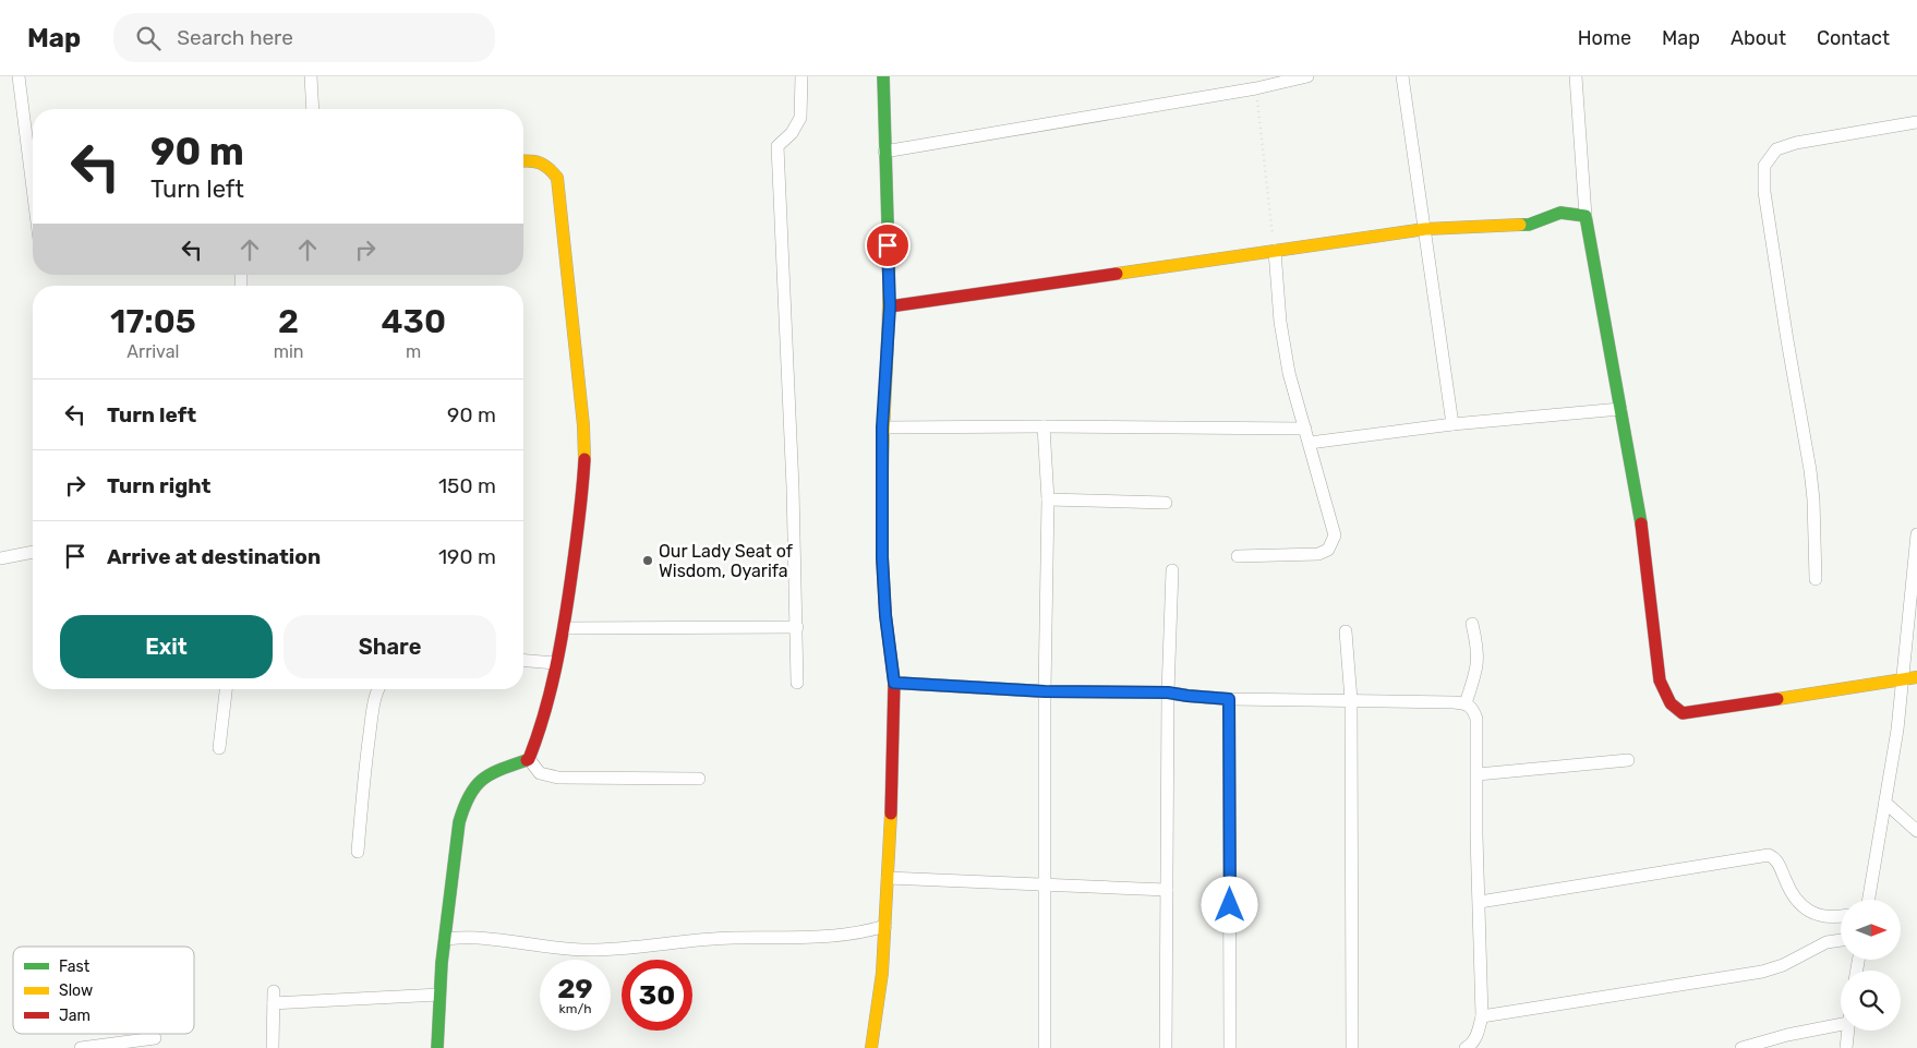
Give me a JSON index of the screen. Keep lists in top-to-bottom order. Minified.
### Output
{"places":["Our Lady Seat of Wisdom, Oyarifa"],"legend":["Fast","Slow","Jam"],"north":"right","page":{"header":"Map","search":"Search here","nav":["Home","Map","About","Contact"],"turn":["90 m","Turn left"],"eta":["17:05","Arrival","2","min","430","m"],"list":[{"name":"Turn left","value":"90 m"},{"name":"Turn right","value":"150 m"},{"name":"Arrive at destination","value":"190 m"}],"buttons":["Exit","Share"],"speed":"29 km/h","limit":"30"}}
